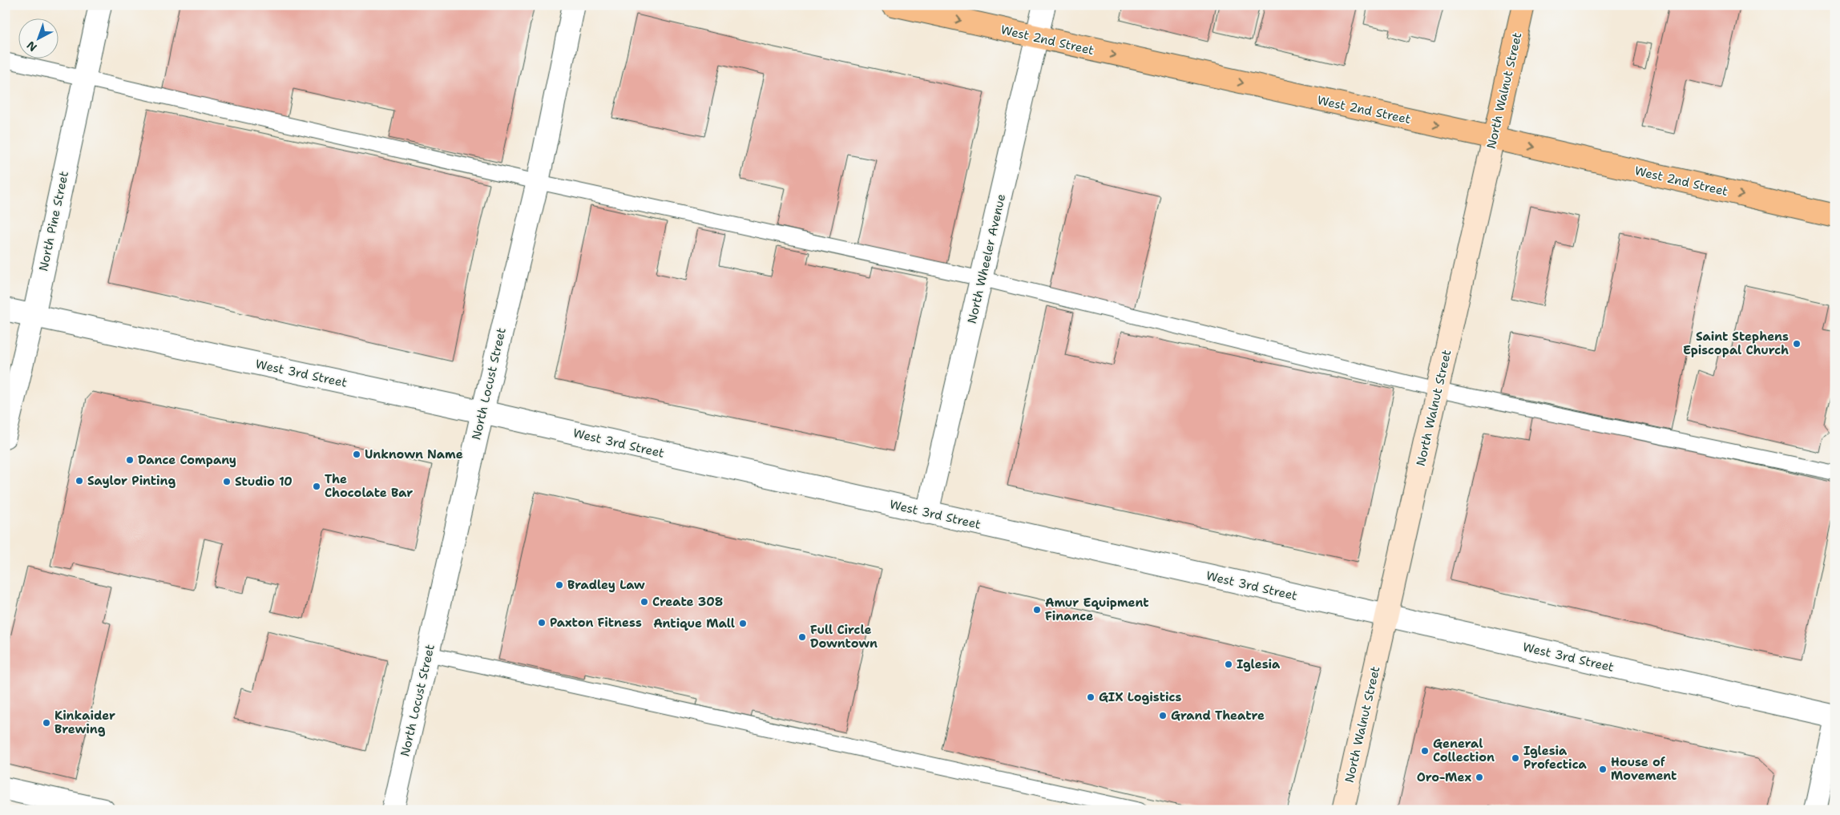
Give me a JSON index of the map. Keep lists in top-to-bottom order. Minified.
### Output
{"streets":{"main road":["West 2nd Street","North Walnut Street"],"street":["North Pine Street","North Wheeler Avenue","West 3rd Street","North Locust Street"]},"crossings":[["West 2nd Street","North Walnut Street"],["West 2nd Street","North Wheeler Avenue"],["North Walnut Street","West 3rd Street"],["North Pine Street","West 3rd Street"],["North Wheeler Avenue","West 3rd Street"],["West 3rd Street","North Locust Street"]],"one_way":["West 2nd Street"],"places":["Saint Stephens Episcopal Church","Unknown Name","Dance Company","Saylor Pinting","Studio 10","The Chocolate Bar","Bradley Law","Create 308","Amur Equipment Finance","Paxton Fitness","Antique Mall","Full Circle Downtown","Iglesia","GIX Logistics","Grand Theatre","Kinkaider Brewing","General Collection","Iglesia Profectica","House of Movement","Oro-Mex"],"north":"bottom left"}
